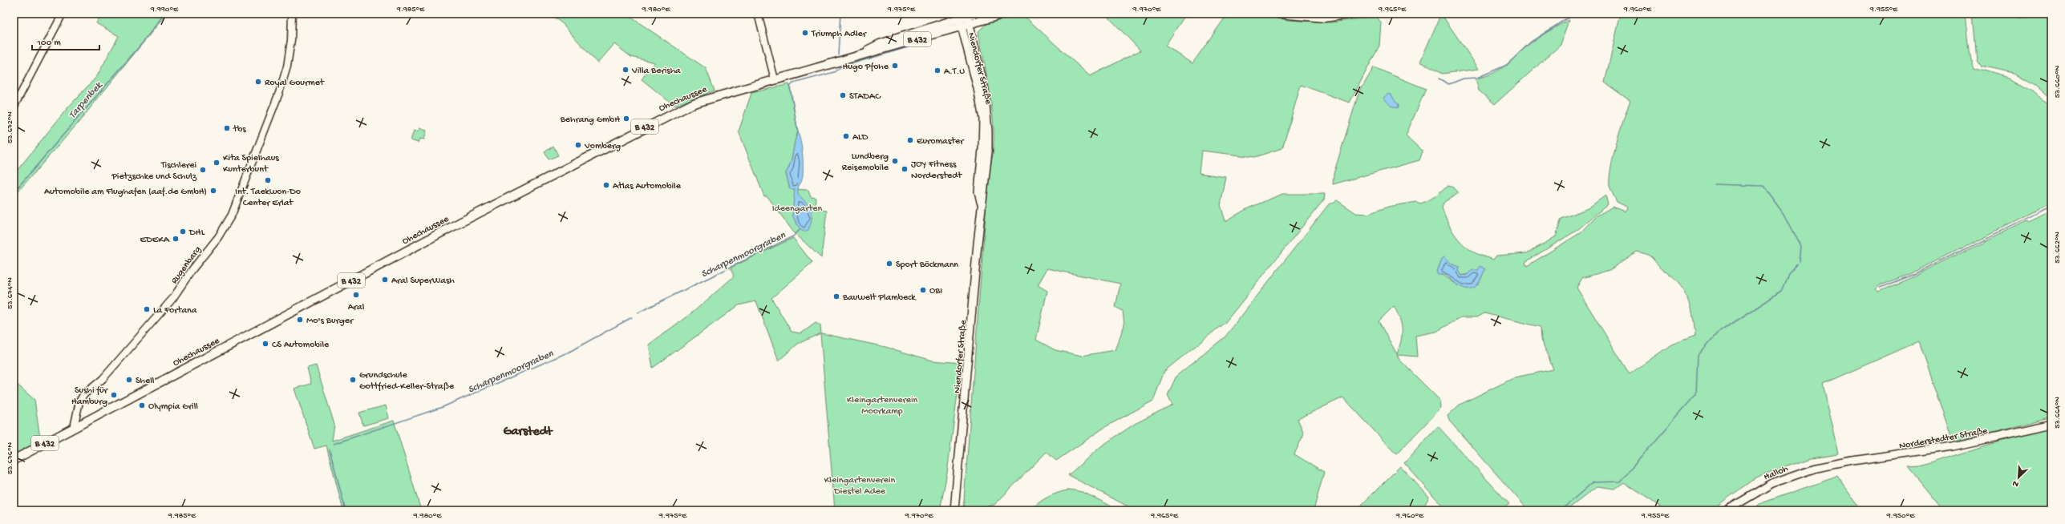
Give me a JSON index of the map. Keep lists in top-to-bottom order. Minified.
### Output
{"streets":{"main road":["B 432","Niendorfer Straße","Ohechaussee","Norderstedter Straße","Halloh"],"street":["Rugenbarg"]},"crossings":[["Niendorfer Straße","Ohechaussee"],["Ohechaussee","Rugenbarg"],["Norderstedter Straße","Halloh"]],"districts":["Garstedt"],"water":["Tarpenbek","Scharpenmoorgraben"],"parks":["Ideengarten","Kleingartenverein Moorkamp","Kleingartenverein Diestel Adee"],"places":["Triumph Adler","Hugo Pfohe","Villa Berisha","A.T.U","Royal Gourmet","STADAC","Behrang GmbH","tbs","ALD","Euromaster","Vomberg","Lundberg Reisemobile","Kita Spielhaus Kunterbunt","JOY Fitness Norderstedt","Tischlerei Pietzschke und Schulz","Int. Taekwon-Do Center Erlat","Atlas Automobile","Automobile am Flughafen (aaf.de GmbH)","DHL","EDEKA","Sport Böckmann","Aral SuperWash","OBI","Aral","Bauwelt Plambeck","La Fortana","Mo's Burger","CS Automobile","Shell","Grundschule Gottfried-Keller-Straße","Sushi für Hamburg","Olympia Grill"],"scale_bar":"100 m","north":"bottom left","coordinates":["9.990°E","9.985°E","9.980°E","9.975°E","9.970°E","9.965°E","9.960°E","9.955°E","53.660°N","53.672°N","53.662°N","53.674°N","53.664°N","53.676°N","9.950°E"]}
